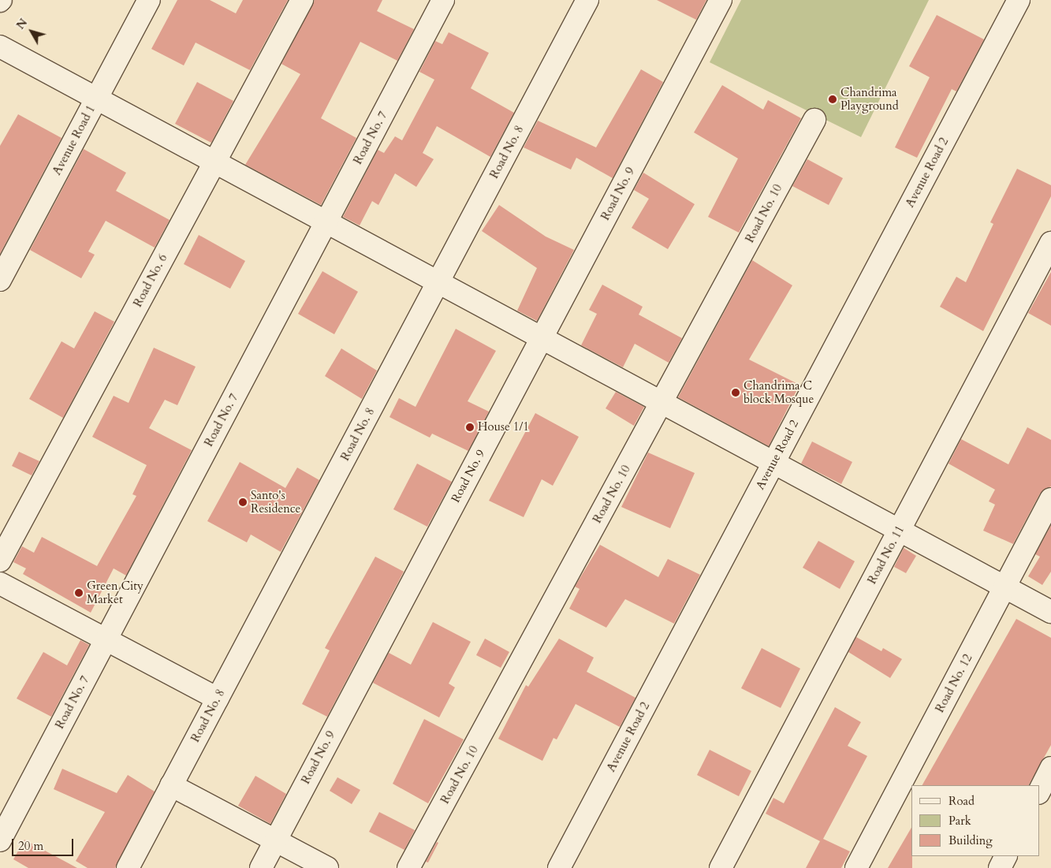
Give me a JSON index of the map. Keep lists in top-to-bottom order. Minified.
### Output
{"streets":{"street":["Road No. 7","Avenue Road 1","Road No. 8","Avenue Road 2","Road No. 9","Road No. 10","Road No. 6","Road No. 11","Road No. 12"]},"places":["Chandrima Playground","Chandrima C block Mosque","House 1/1","Santo's Residence","Green City Market"],"legend":["Road","Park","Building"],"scale_bar":"20 m","north":"top left"}
